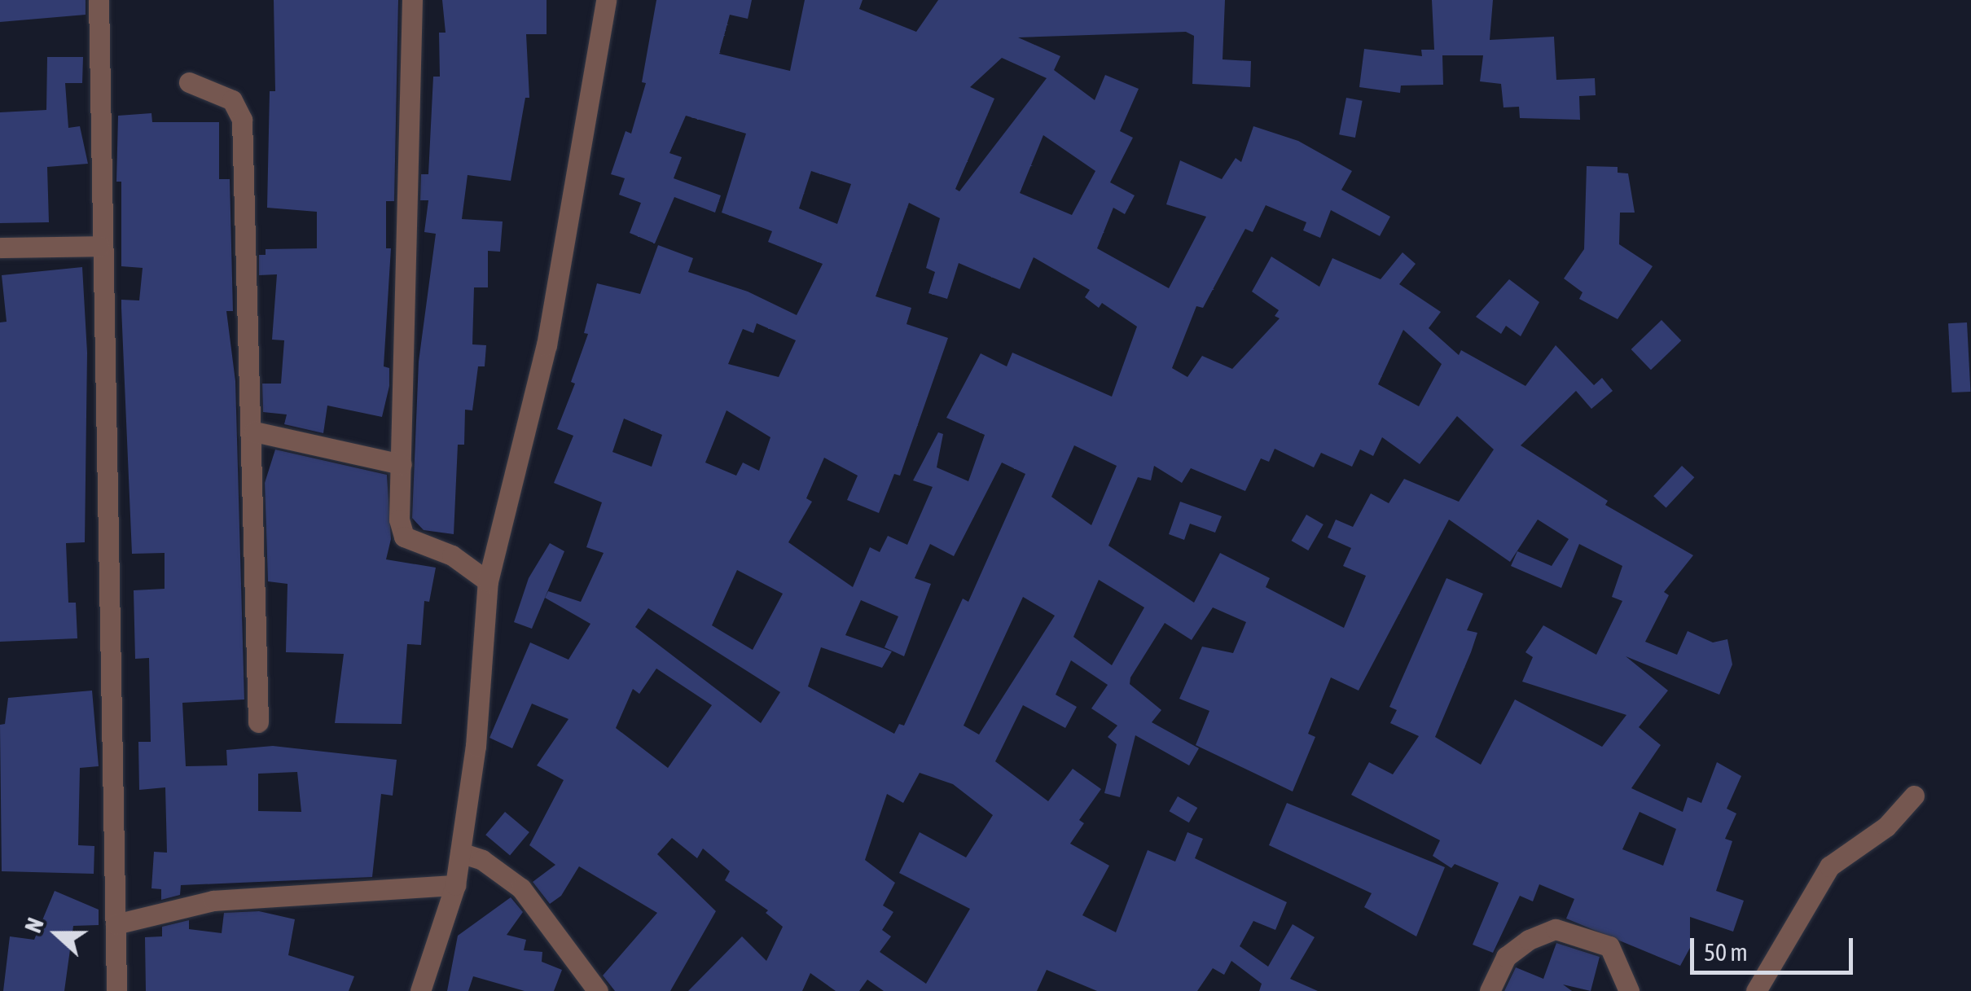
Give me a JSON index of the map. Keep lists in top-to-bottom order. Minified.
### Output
{"scale_bar":"50 m","north":"left"}
